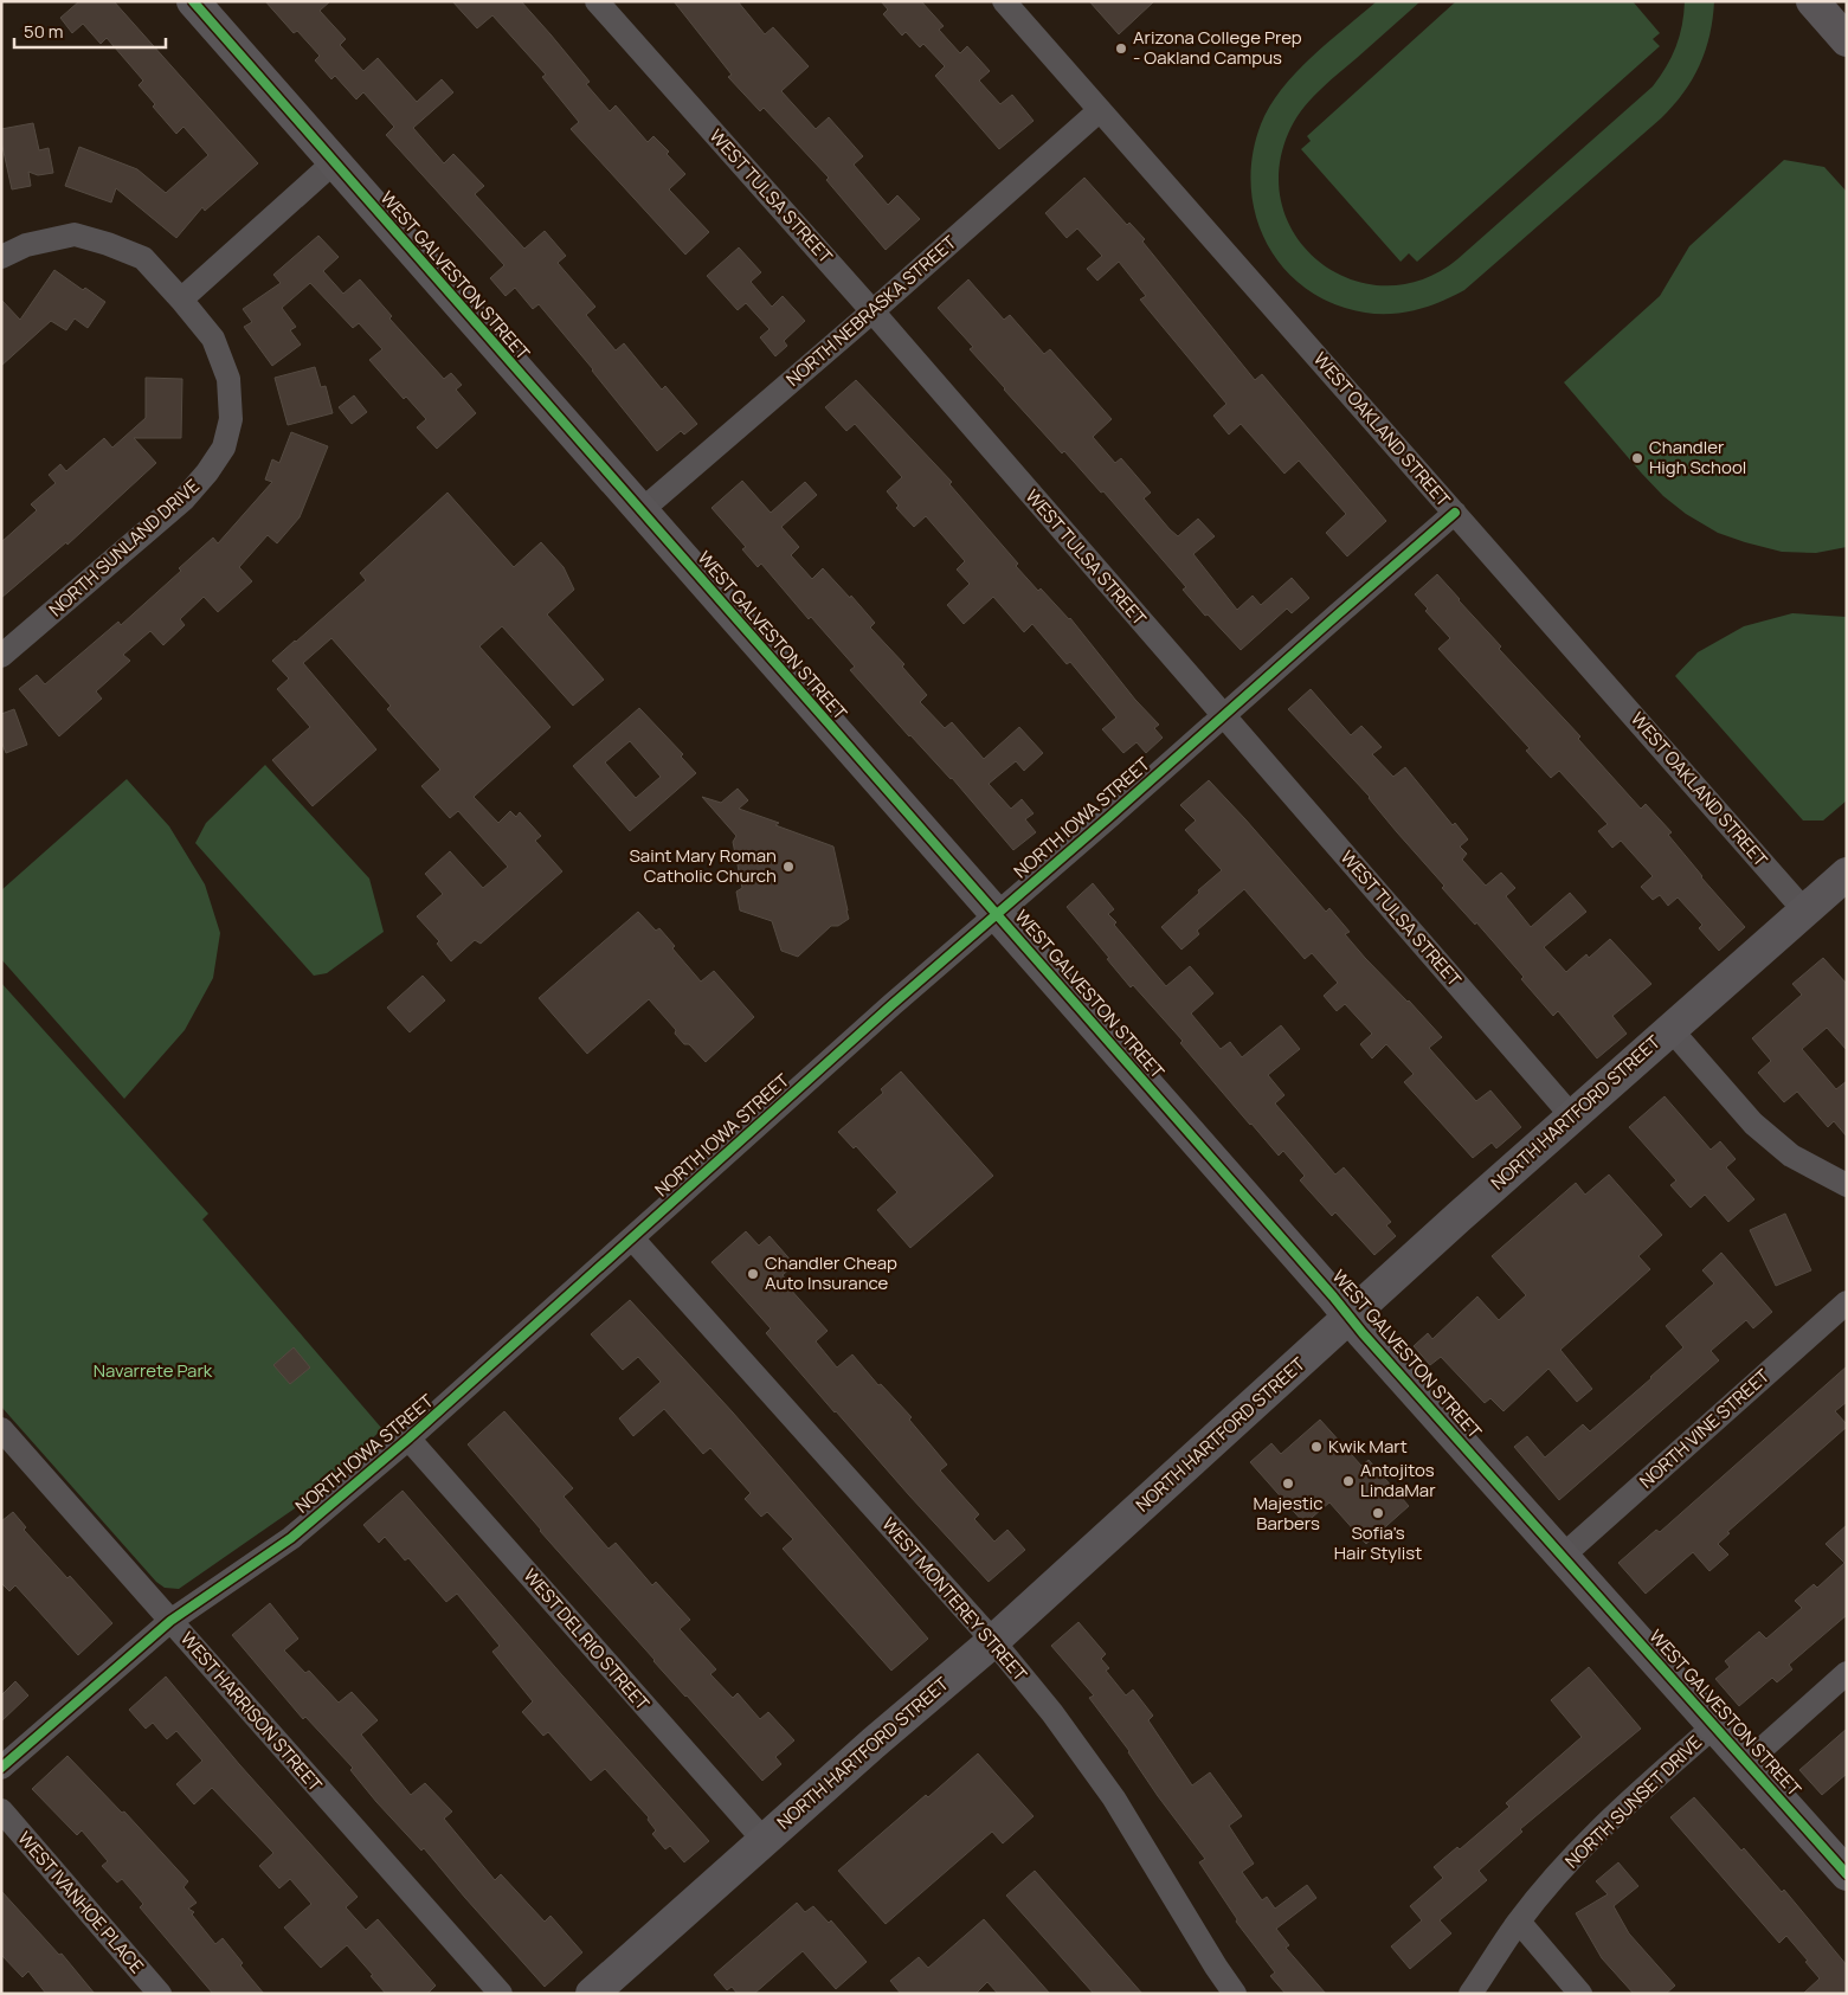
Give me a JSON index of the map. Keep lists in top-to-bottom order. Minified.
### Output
{"streets":{"street":["WEST TULSA STREET","WEST GALVESTON STREET","NORTH NEBRASKA STREET","WEST OAKLAND STREET","NORTH SUNLAND DRIVE","NORTH IOWA STREET","NORTH HARTFORD STREET","NORTH VINE STREET","WEST MONTEREY STREET","WEST DEL RIO STREET","WEST HARRISON STREET","NORTH SUNSET DRIVE","WEST IVANHOE PLACE"]},"crossings":[["WEST TULSA STREET","NORTH NEBRASKA STREET"],["WEST TULSA STREET","NORTH IOWA STREET"],["WEST TULSA STREET","NORTH HARTFORD STREET"],["WEST GALVESTON STREET","NORTH NEBRASKA STREET"],["WEST GALVESTON STREET","NORTH IOWA STREET"],["WEST GALVESTON STREET","NORTH HARTFORD STREET"],["WEST GALVESTON STREET","NORTH VINE STREET"],["WEST GALVESTON STREET","NORTH SUNSET DRIVE"],["NORTH NEBRASKA STREET","WEST OAKLAND STREET"],["WEST OAKLAND STREET","NORTH IOWA STREET"],["WEST OAKLAND STREET","NORTH HARTFORD STREET"],["NORTH IOWA STREET","WEST MONTEREY STREET"],["NORTH IOWA STREET","WEST DEL RIO STREET"],["NORTH IOWA STREET","WEST HARRISON STREET"],["NORTH HARTFORD STREET","WEST MONTEREY STREET"],["NORTH HARTFORD STREET","WEST DEL RIO STREET"]],"parks":["Navarrete Park"],"places":["Arizona College Prep - Oakland Campus","Chandler High School","Saint Mary Roman Catholic Church","Chandler Cheap Auto Insurance","Kwik Mart","Antojitos LindaMar","Majestic Barbers","Sofia's Hair Stylist"],"scale_bar":"50 m"}
